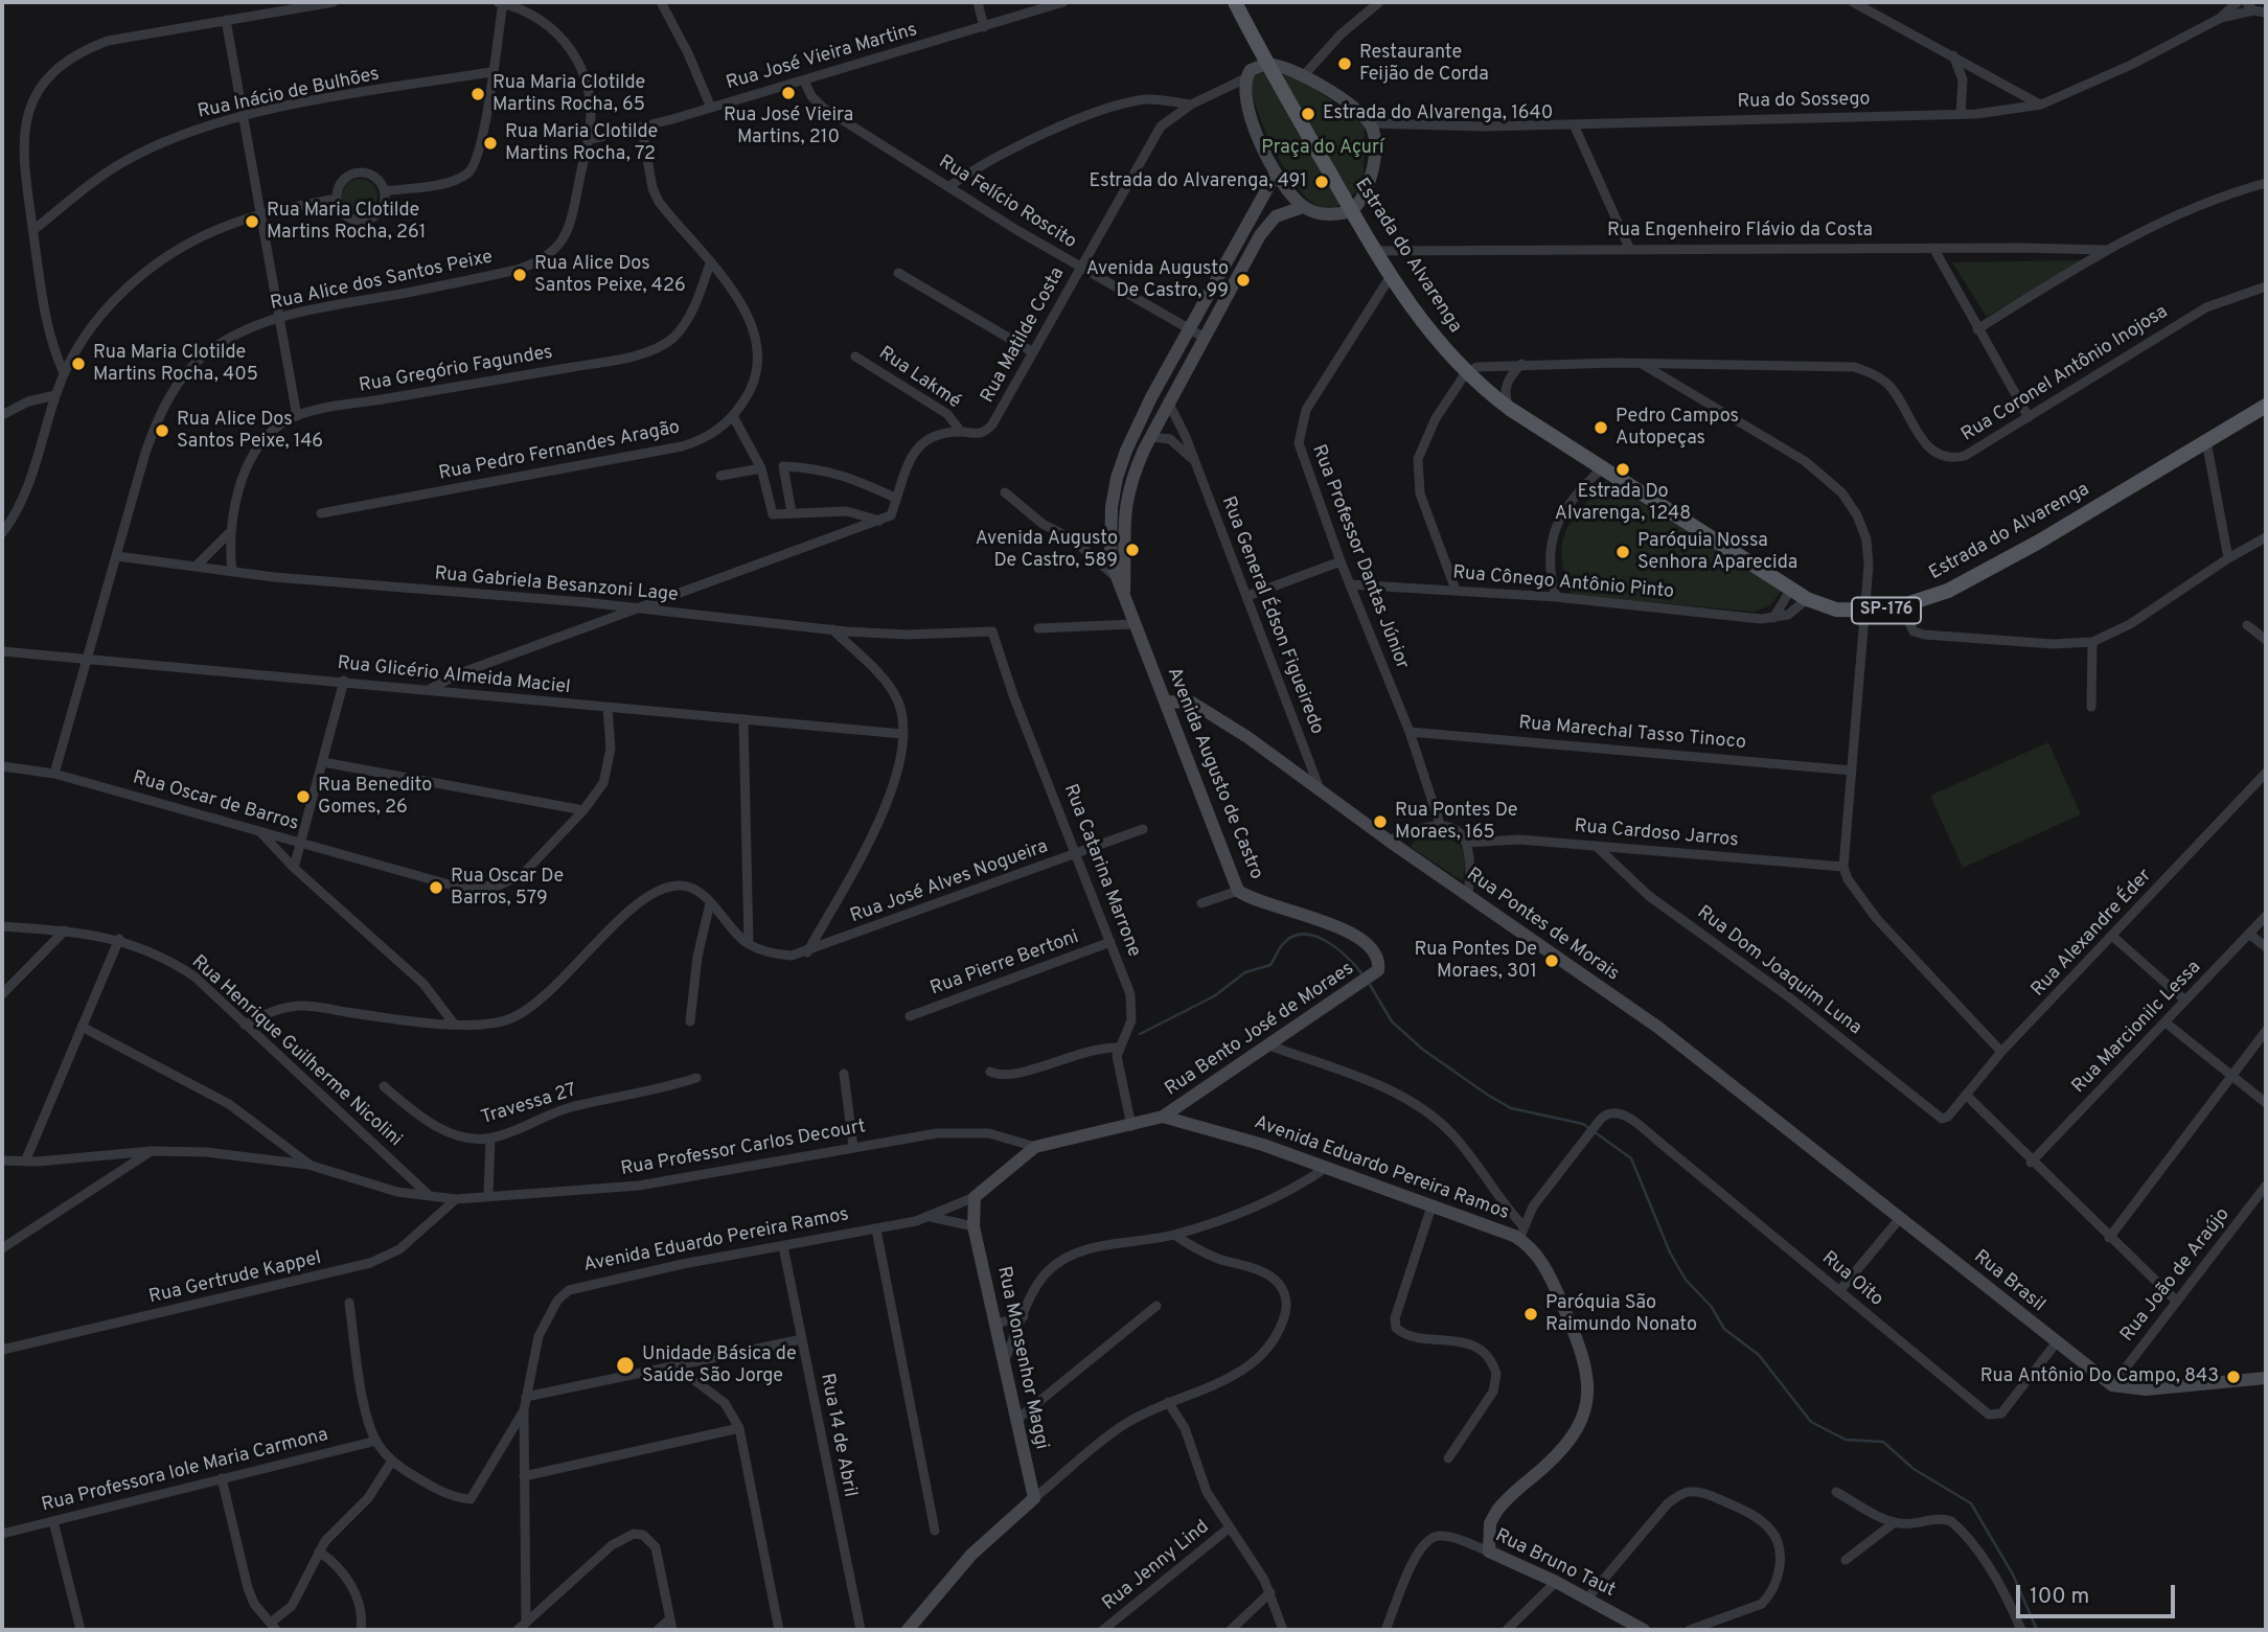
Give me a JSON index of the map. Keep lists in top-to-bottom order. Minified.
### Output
{"streets":{"main road":["Estrada do Alvarenga","SP-176"],"street":["Rua José Vieira Martins","Rua Inácio de Bulhões","Rua do Sossego","Rua Felício Roscito","Rua Engenheiro Flávio da Costa","Rua Alice dos Santos Peixe","Rua Matilde Costa","Rua Gregório Fagundes","Rua Coronel Antônio Inojosa","Rua Lakmé","Rua Pedro Fernandes Aragão","Rua Professor Dantas Júnior","Rua Cônego Antônio Pinto","Rua Gabriela Besanzoni Lage","Rua General Édson Figueiredo","Rua Glicério Almeida Maciel","Rua Marechal Tasso Tinoco","Avenida Augusto de Castro","Rua Oscar de Barros","Rua Cardoso Jarros","Rua Catarina Marrone","Rua José Alves Nogueira","Rua Pontes de Morais","Rua Alexandre Éder","Rua Pierre Bertoni","Rua Dom Joaquim Luna","Rua Marcionilc Lessa","Rua Bento José de Moraes","Rua Henrique Guilherme Nicolini","Travessa 27","Rua Professor Carlos Decourt","Avenida Eduardo Pereira Ramos","Rua João de Araújo","Rua Gertrude Kappel","Rua Oito","Rua Brasil","Rua Monsenhor Maggi","Rua 14 de Abril","Rua Professora Iole Maria Carmona","Rua Bruno Taut","Rua Jenny Lind"]},"crossings":[["Rua José Vieira Martins","Rua Felício Roscito"],["Rua José Vieira Martins","Rua Alice dos Santos Peixe"],["Rua José Vieira Martins","Rua Pedro Fernandes Aragão"],["Rua Felício Roscito","Rua Matilde Costa"],["Rua Felício Roscito","Avenida Augusto de Castro"],["Rua Engenheiro Flávio da Costa","Estrada do Alvarenga"],["Estrada do Alvarenga","Rua Coronel Antônio Inojosa"],["Estrada do Alvarenga","Rua Professor Dantas Júnior"],["Rua Alice dos Santos Peixe","Rua Gabriela Besanzoni Lage"],["Rua Alice dos Santos Peixe","Rua Glicério Almeida Maciel"],["Rua Alice dos Santos Peixe","Rua Oscar de Barros"],["Rua Matilde Costa","Rua Lakmé"],["Rua Gregório Fagundes","Rua Pedro Fernandes Aragão"],["Rua Gregório Fagundes","Rua Gabriela Besanzoni Lage"],["Rua Professor Dantas Júnior","Rua Cônego Antônio Pinto"],["Rua Professor Dantas Júnior","Rua Marechal Tasso Tinoco"],["Rua Gabriela Besanzoni Lage","Rua Catarina Marrone"],["Rua General Édson Figueiredo","Avenida Augusto de Castro"],["Rua General Édson Figueiredo","Rua Pontes de Morais"],["Rua Glicério Almeida Maciel","Rua Oscar de Barros"],["Avenida Augusto de Castro","Rua Pontes de Morais"],["Avenida Augusto de Castro","Rua Bento José de Moraes"],["Rua Cardoso Jarros","Rua Dom Joaquim Luna"],["Rua Catarina Marrone","Rua José Alves Nogueira"],["Rua Catarina Marrone","Rua Pierre Bertoni"],["Rua Catarina Marrone","Avenida Eduardo Pereira Ramos"],["Rua Pontes de Morais","Rua Brasil"],["Rua Alexandre Éder","Rua Dom Joaquim Luna"],["Rua Bento José de Moraes","Avenida Eduardo Pereira Ramos"],["Rua Henrique Guilherme Nicolini","Rua Professor Carlos Decourt"],["Rua Professor Carlos Decourt","Avenida Eduardo Pereira Ramos"],["Rua Professor Carlos Decourt","Rua Gertrude Kappel"],["Avenida Eduardo Pereira Ramos","Rua Oito"],["Avenida Eduardo Pereira Ramos","Rua Monsenhor Maggi"],["Avenida Eduardo Pereira Ramos","Rua 14 de Abril"],["Avenida Eduardo Pereira Ramos","Rua Bruno Taut"],["Rua João de Araújo","Rua Brasil"],["Rua Oito","Rua Brasil"]],"parks":["Praça do Açurí"],"places":["Restaurante Feijão de Corda","Rua José Vieira Martins, 210","Rua Maria Clotilde Martins Rocha, 65","Estrada do Alvarenga, 1640","Rua Maria Clotilde Martins Rocha, 72","Estrada do Alvarenga, 491","Rua Maria Clotilde Martins Rocha, 261","Rua Alice Dos Santos Peixe, 426","Avenida Augusto De Castro, 99","Rua Maria Clotilde Martins Rocha, 405","Pedro Campos Autopeças","Rua Alice Dos Santos Peixe, 146","Estrada Do Alvarenga, 1248","Avenida Augusto De Castro, 589","Paróquia Nossa Senhora Aparecida","Rua Benedito Gomes, 26","Rua Pontes De Moraes, 165","Rua Oscar De Barros, 579","Rua Pontes De Moraes, 301","Paróquia São Raimundo Nonato","Unidade Básica de Saúde São Jorge","Rua Antônio Do Campo, 843"],"scale_bar":"100 m"}
